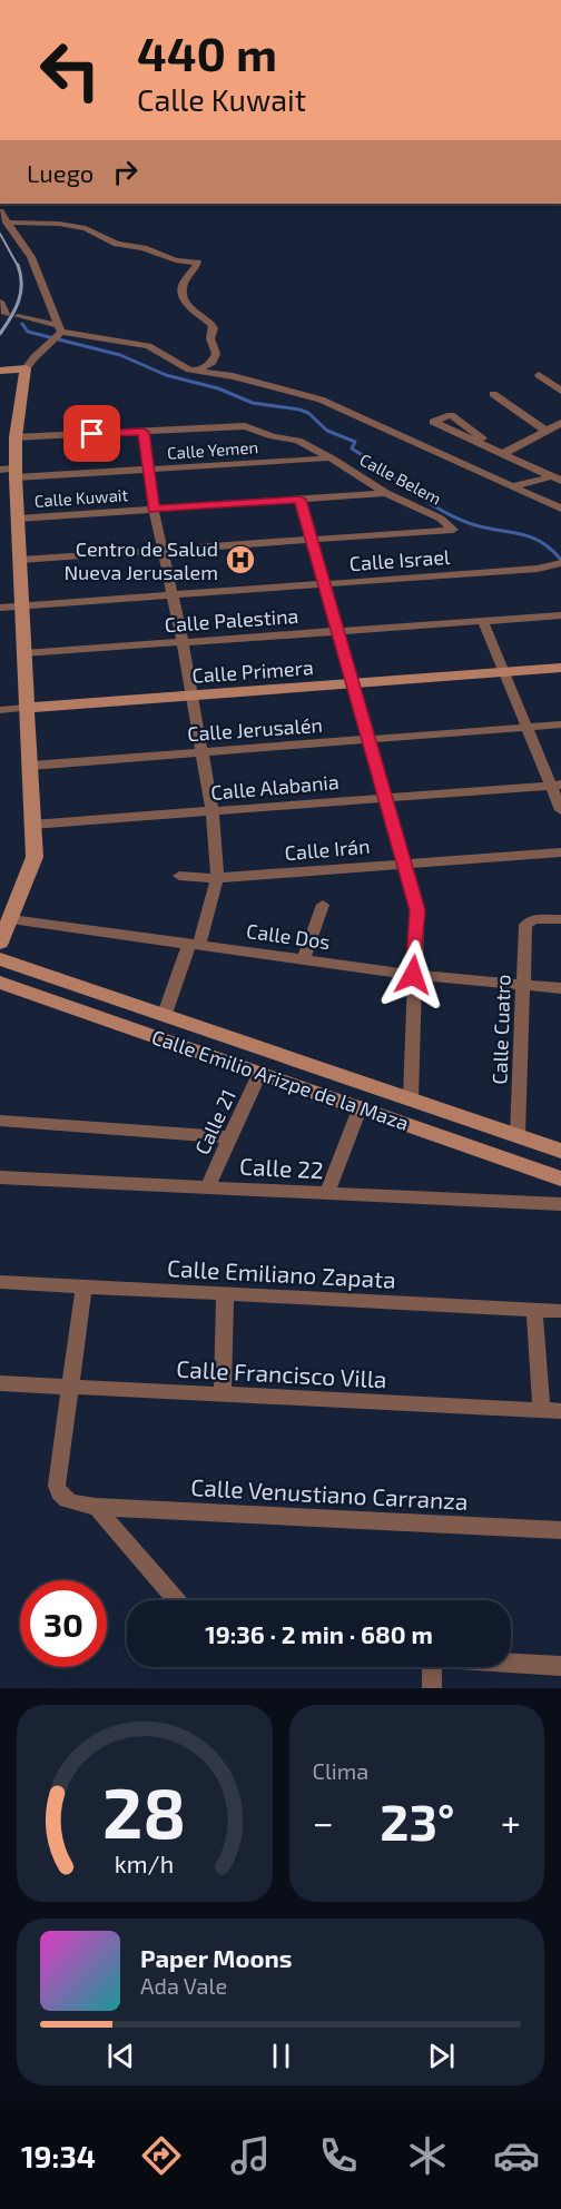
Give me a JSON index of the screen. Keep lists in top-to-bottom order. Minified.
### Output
{"streets":{"street":["Calle Yemen","Calle Belem","Calle Kuwait","Calle Israel","Calle Palestina","Calle Primera","Calle Jerusalén","Calle Alabania","Calle Irán","Calle Dos","Calle Cuatro","Calle Emilio Arizpe de la Maza","Calle 21","Calle 22","Calle Emiliano Zapata","Calle Francisco Villa","Calle Venustiano Carranza"]},"crossings":[["Calle Yemen","Calle Belem"],["Calle Belem","Calle Kuwait"],["Calle Dos","Calle Cuatro"],["Calle Cuatro","Calle Emilio Arizpe de la Maza"],["Calle Emilio Arizpe de la Maza","Calle 21"],["Calle 21","Calle 22"],["Calle Francisco Villa","Calle Venustiano Carranza"]],"places":{"hospital":["Centro de Salud Nueva Jerusalem"]},"page":{"turn":["440 m","Calle Kuwait"],"then":"Luego","limit":"30","trip":"19:36 · 2 min · 680 m","tile":"Clima","heat":["−","23°","+"],"song":["Paper Moons","Ada Vale"],"tabs":"19:34","gauge":["28","km/h"]}}
